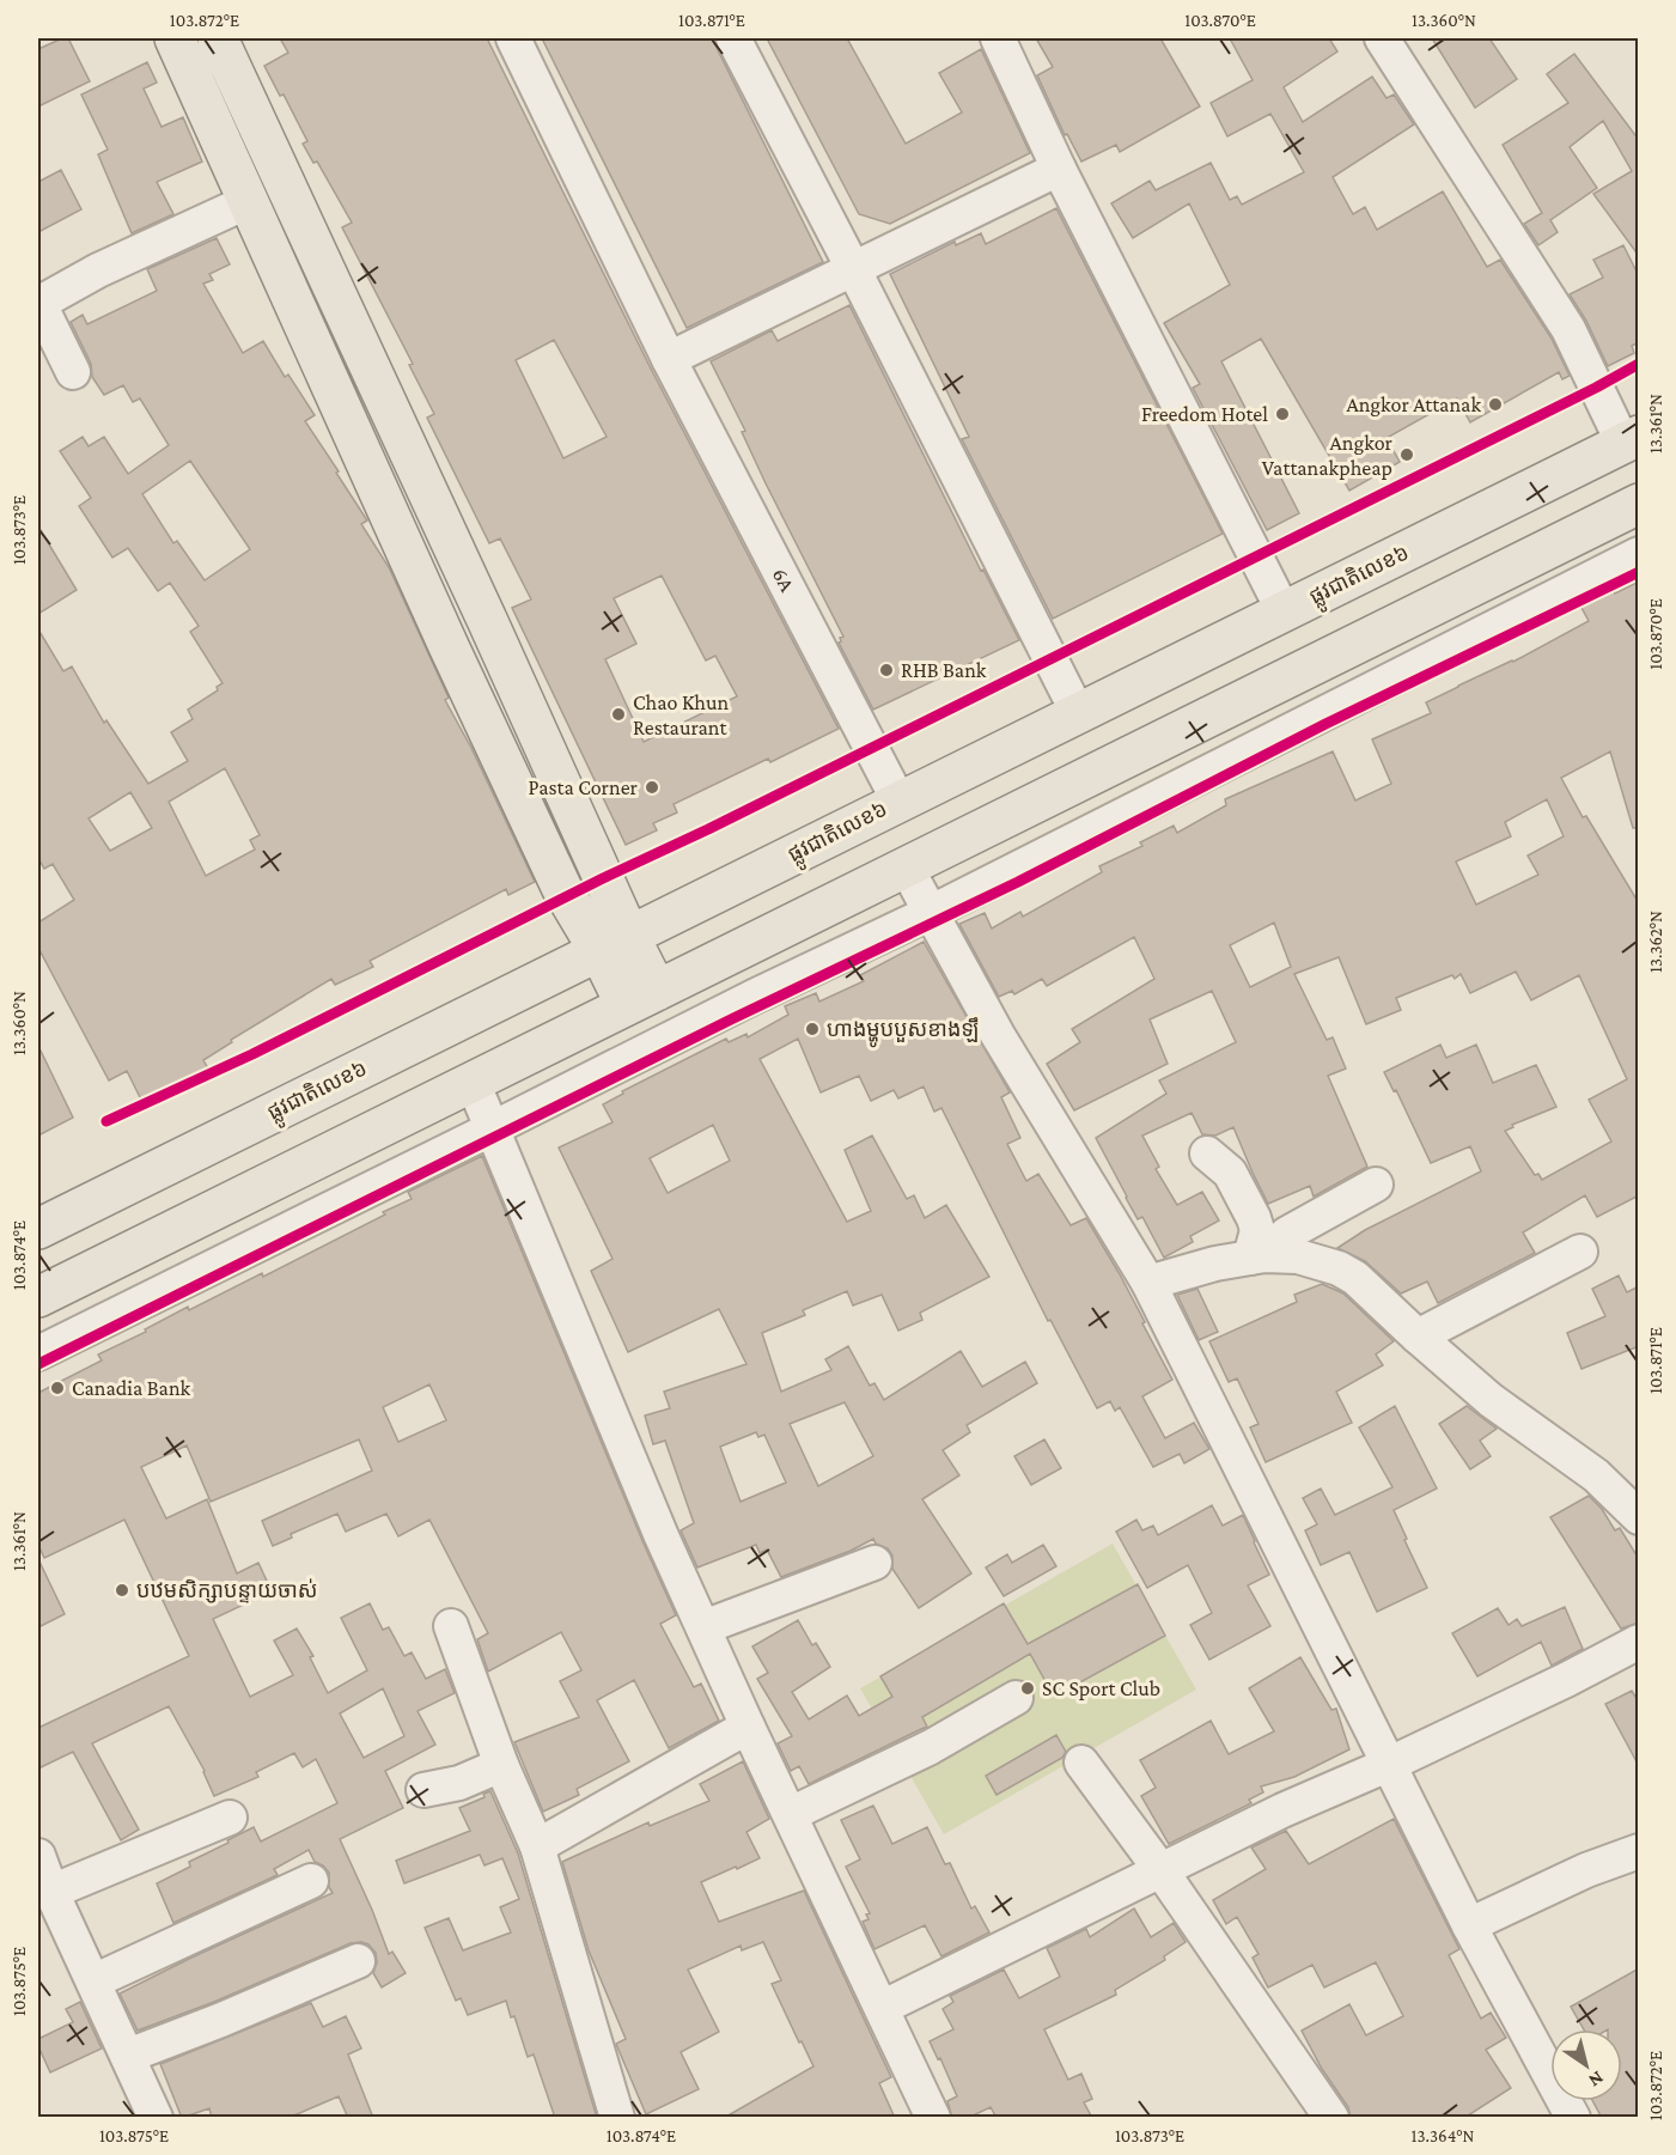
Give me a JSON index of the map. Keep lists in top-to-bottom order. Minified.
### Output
{"streets":{"main road":["ផ្លូវជាតិលេខ៦"],"street":["6A"]},"crossings":[["ផ្លូវជាតិលេខ៦","6A"]],"places":["Angkor Attanak","Freedom Hotel","Angkor Vattanakpheap","RHB Bank","Chao Khun Restaurant","Pasta Corner","ហាងម្ហូបបួសខាងឡឹ","Canadia Bank","បឋមសិក្សាបន្ទាយចាស់","SC Sport Club"],"north":"bottom right","coordinates":["103.872°E","103.871°E","103.870°E","13.360°N","13.361°N","103.873°E","13.362°N","103.874°E","103.875°E","13.364°N"]}
